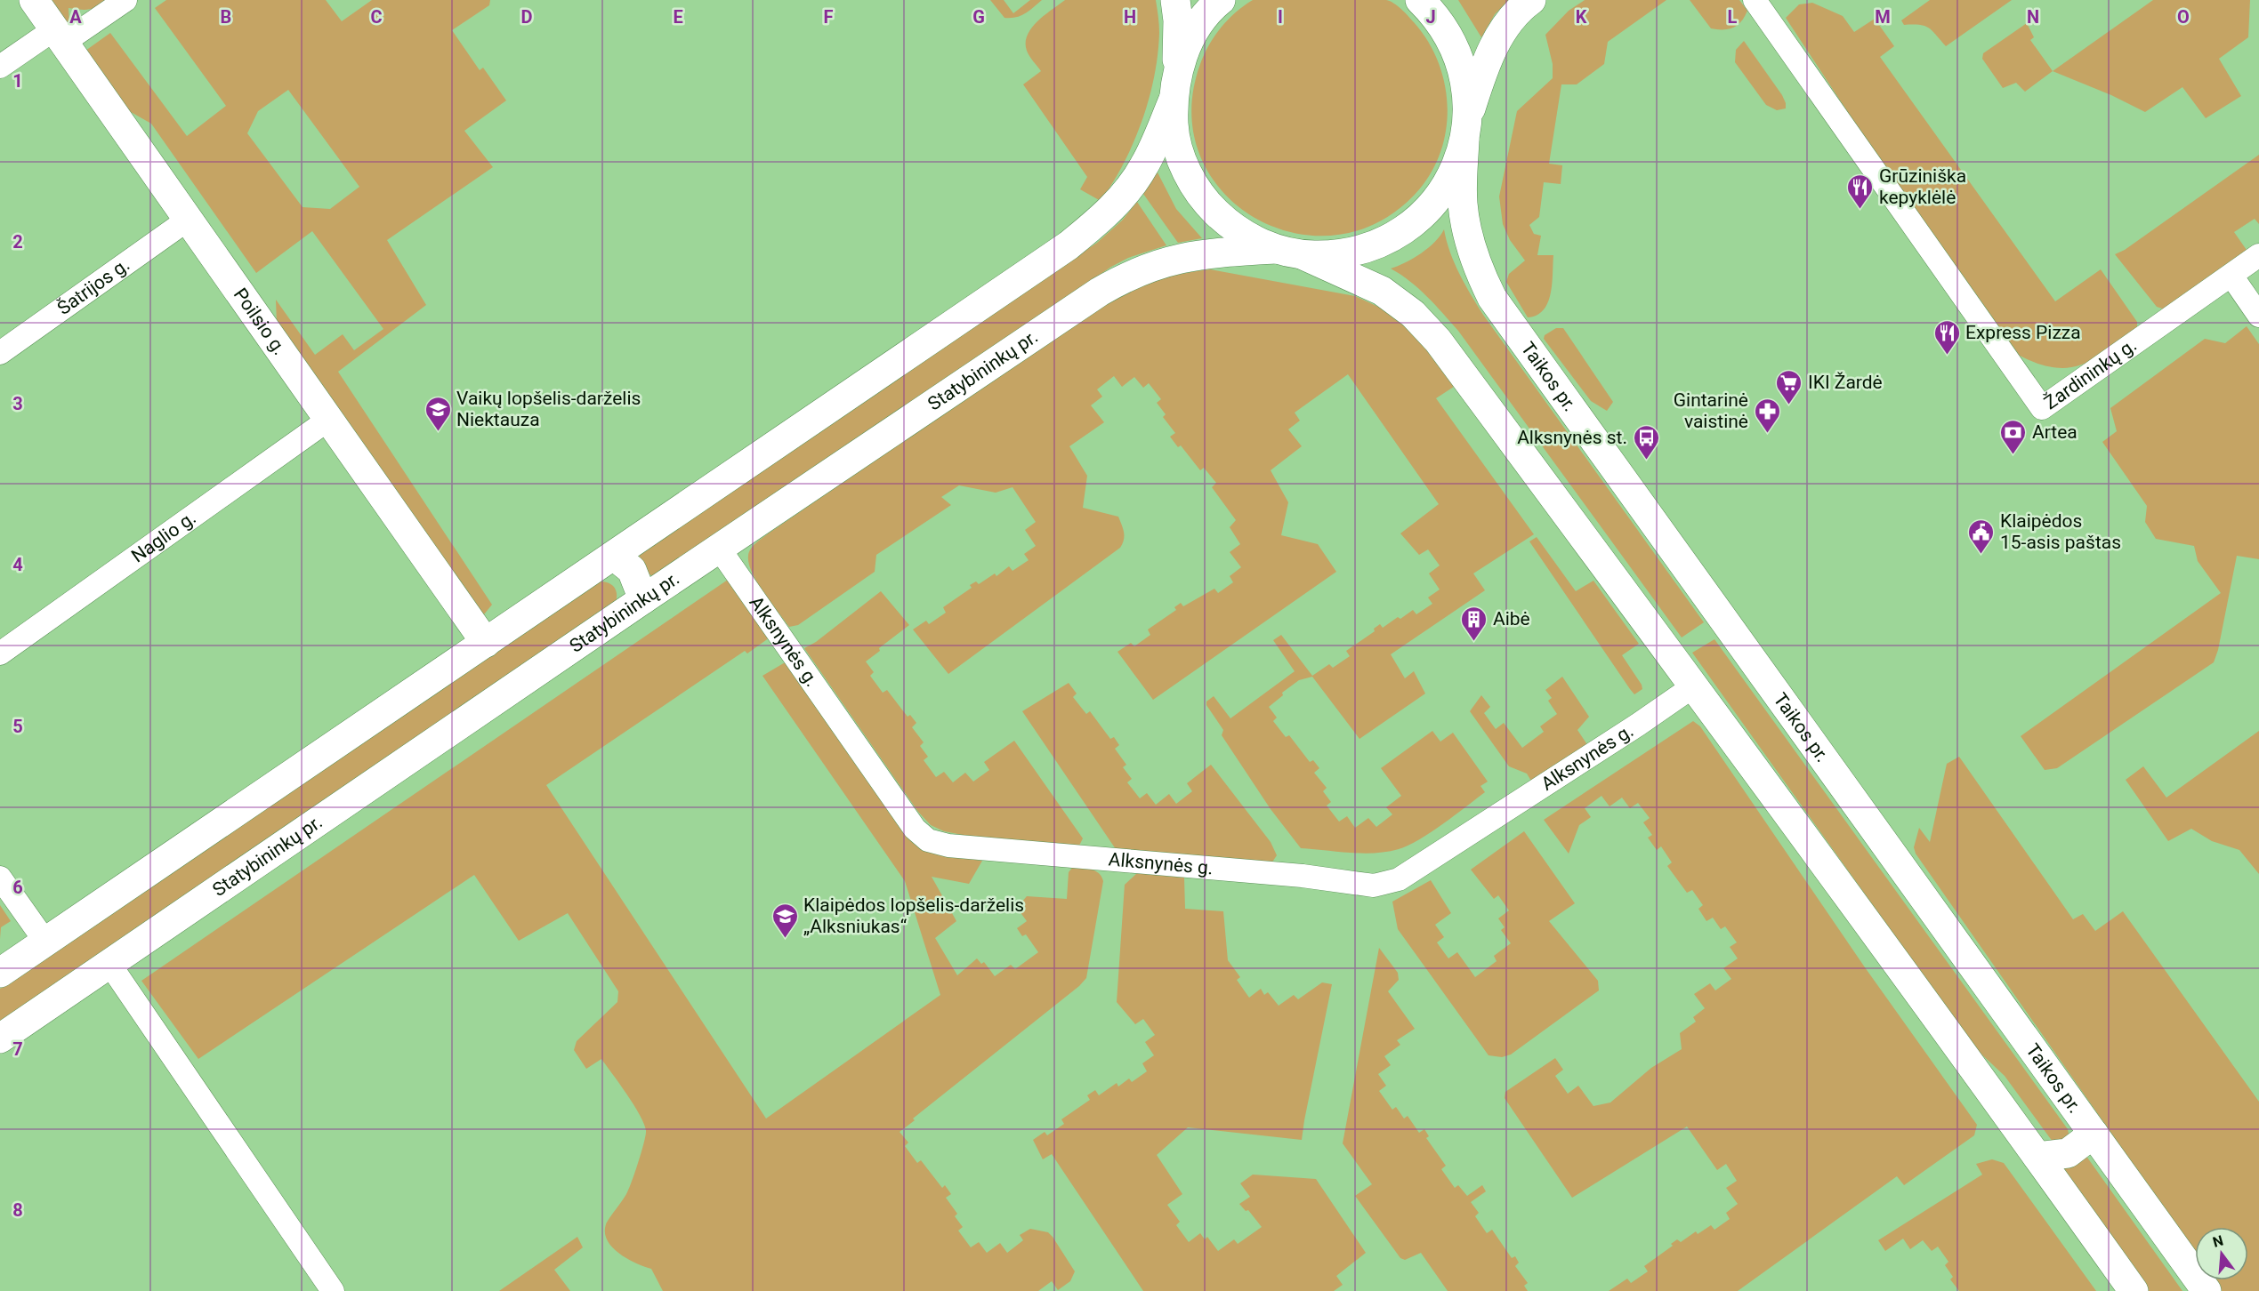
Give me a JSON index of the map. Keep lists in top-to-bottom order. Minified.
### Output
{"streets":{"main road":["Poilsio g.","Statybininkų pr.","Taikos pr."],"street":["Šatrijos g.","Žardininkų g.","Naglio g.","Alksnynės g."]},"crossings":[["Šatrijos g.","Poilsio g."],["Poilsio g.","Naglio g."],["Statybininkų pr.","Alksnynės g."]],"places":{"restaurant":["Grūziniška kepyklėlė","Express Pizza"],"supermarket":["IKI Žardė"],"school or university":["Vaikų lopšelis-darželis Niektauza","Klaipėdos lopšelis-darželis „Alksniukas“"],"pharmacy":["Gintarinė vaistinė"],"bank":["Artea"],"bus stop":["Alksnynės st."],"public building":["Klaipėdos 15-asis paštas"],"building":["Aibė"]},"north":"top","grid":{"columns":["A","B","C","D","E","F","G","H","I","J","K","L","M","N","O"],"rows":["1","2","3","4","5","6","7","8"]}}
